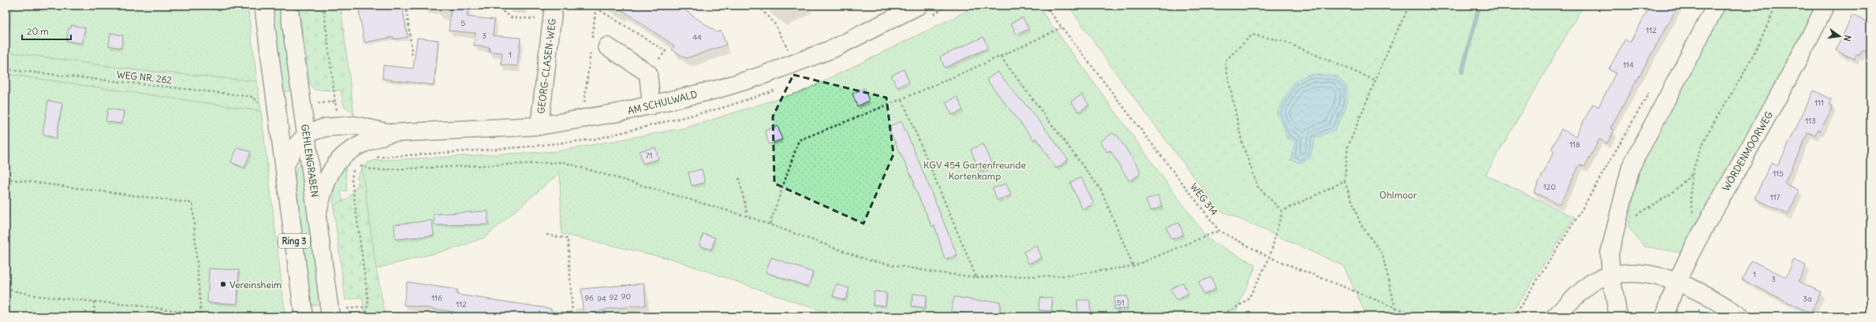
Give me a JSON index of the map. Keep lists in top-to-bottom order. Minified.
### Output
{"streets":{"street":["GEORG-CLASEN-WEG","AM SCHULWALD","WÖRDENMOORWEG","GEHLENGRABEN","Ring 3"],"path":["WEG NR. 262","WEG 314"]},"crossings":[["GEORG-CLASEN-WEG","AM SCHULWALD"],["WEG NR. 262","Ring 3"],["AM SCHULWALD","GEHLENGRABEN"],["AM SCHULWALD","Ring 3"]],"parks":["KGV 454 Gartenfreunde Kortenkamp","Ohlmoor"],"places":["Vereinsheim"],"house_numbers":["5","112","3","44","1","114","111","113","118","71","115","120","117","1","3","90","92","116","96","94","3a","51","112"],"scale_bar":"20 m","north":"right"}
